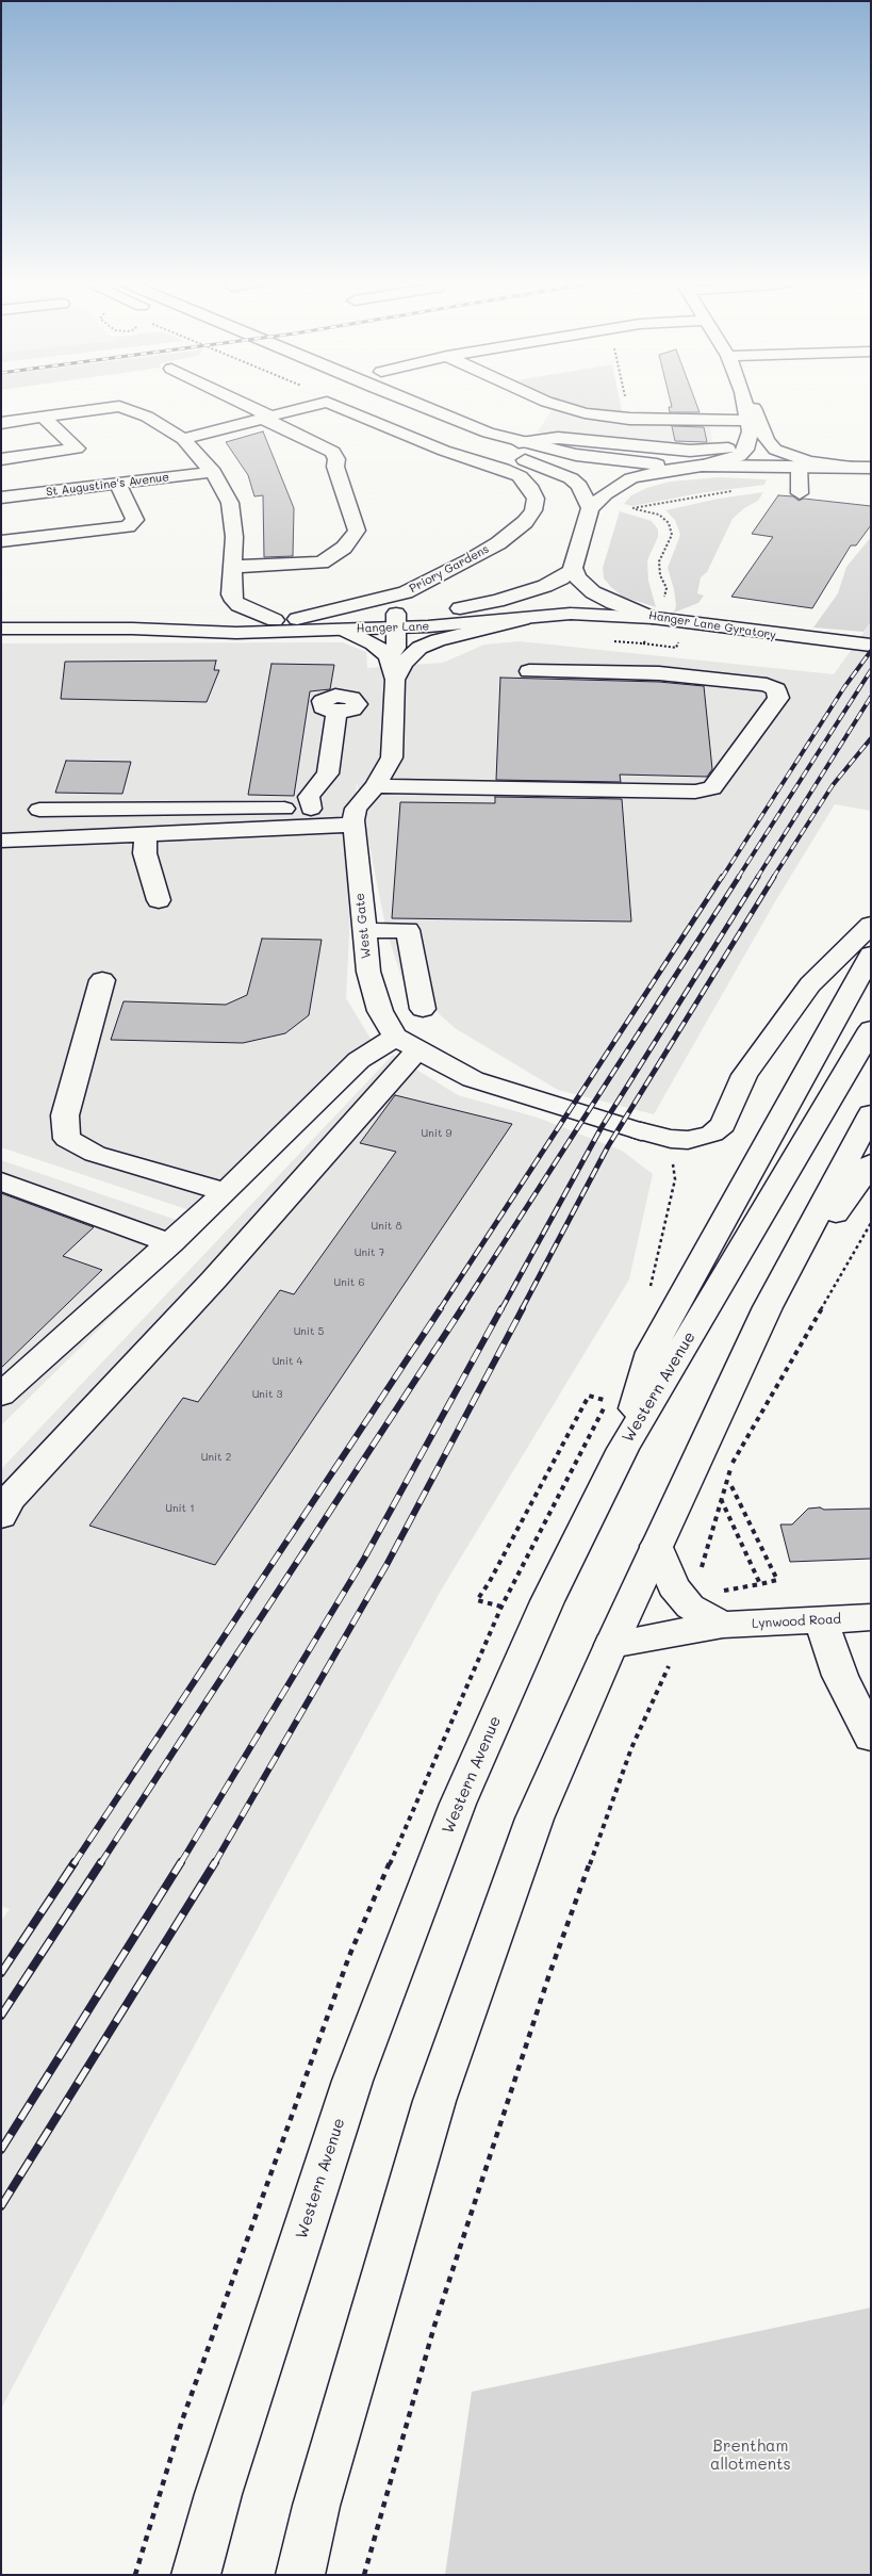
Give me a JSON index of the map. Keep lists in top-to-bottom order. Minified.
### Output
{"streets":{"main road":["St Augustine's Avenue","Priory Gardens","Hanger Lane Gyratory","Hanger Lane","West Gate","Western Avenue","Lynwood Road"]},"crossings":[["Priory Gardens","Hanger Lane"],["Hanger Lane Gyratory","Hanger Lane"]],"parks":["Brentham allotments"],"house_numbers":["Unit 9","Unit 8","Unit 7","Unit 6","Unit 5","Unit 4","Unit 3","Unit 2","Unit 1"]}
